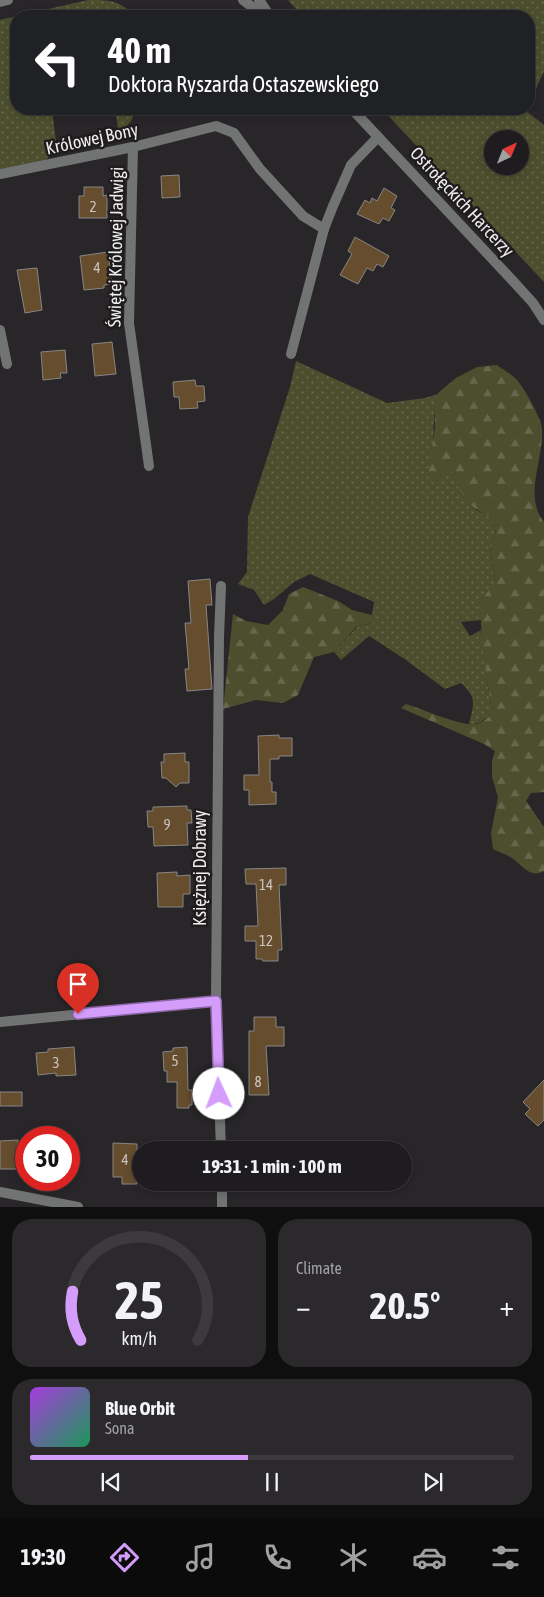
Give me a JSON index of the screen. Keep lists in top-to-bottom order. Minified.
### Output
{"streets":{"street":["Królowej Bony","Ostrołęckich Harcerzy","Świętej Królowej Jadwigi","Księżnej Dobrawy"]},"crossings":[["Królowej Bony","Świętej Królowej Jadwigi"]],"house_numbers":["2","4","9","14","12","5","3","8","4"],"north":"top right","page":{"turn":["40 m","Doktora Ryszarda Ostaszewskiego"],"limit":"30","trip":"19:31 · 1 min · 100 m","tile":"Climate","heat":["−","20.5°","+"],"song":["Blue Orbit","Sona"],"tabs":"19:30","gauge":["25","km/h"]}}
